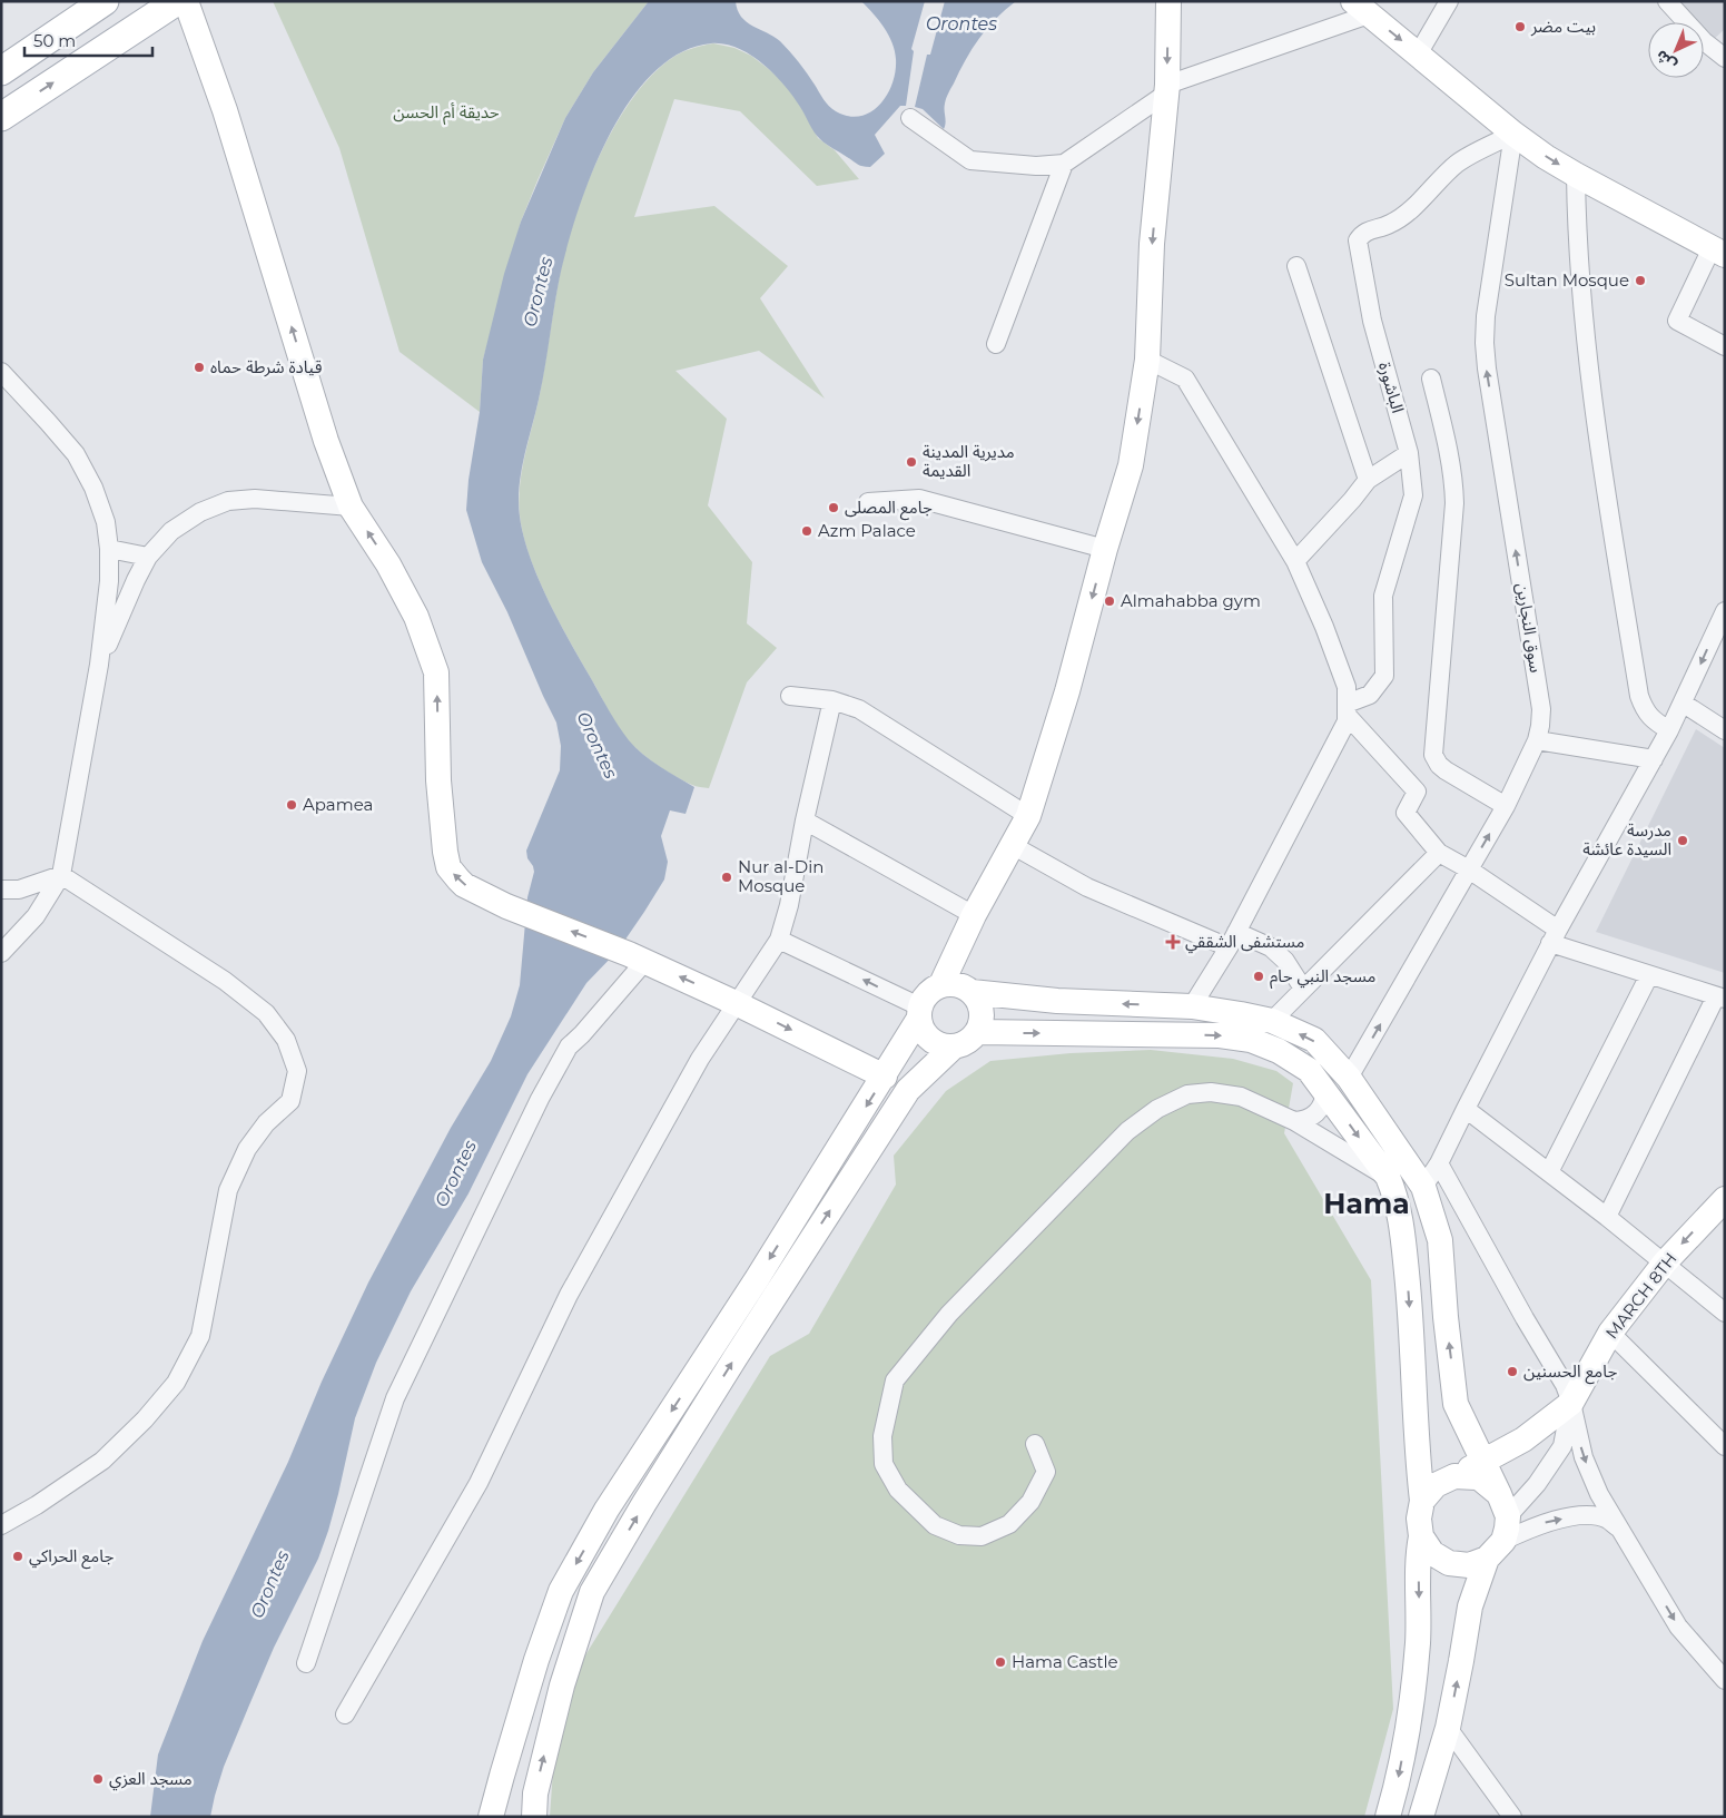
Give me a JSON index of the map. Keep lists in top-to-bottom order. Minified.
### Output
{"streets":{"main road":["MARCH 8TH"],"street":["الباشورة","سوق النجارين"]},"crossings":[["الباشورة","سوق النجارين"]],"districts":["Hama"],"water":["Orontes"],"parks":["حديقة أم الحسن"],"places":{"other":["بيت مضر","Sultan Mosque","قيادة شرطة حماه","مديرية المدينة القديمة","جامع المصلى","Azm Palace","Almahabba gym","Apamea","مدرسة السيدة عائشة","Nur al-Din Mosque","مسجد النبي حام","جامع الحسنين","جامع الحراكي","Hama Castle","مسجد العزي"],"health":["مستشفى الشققي"]},"scale_bar":"50 m","north":"bottom left"}
